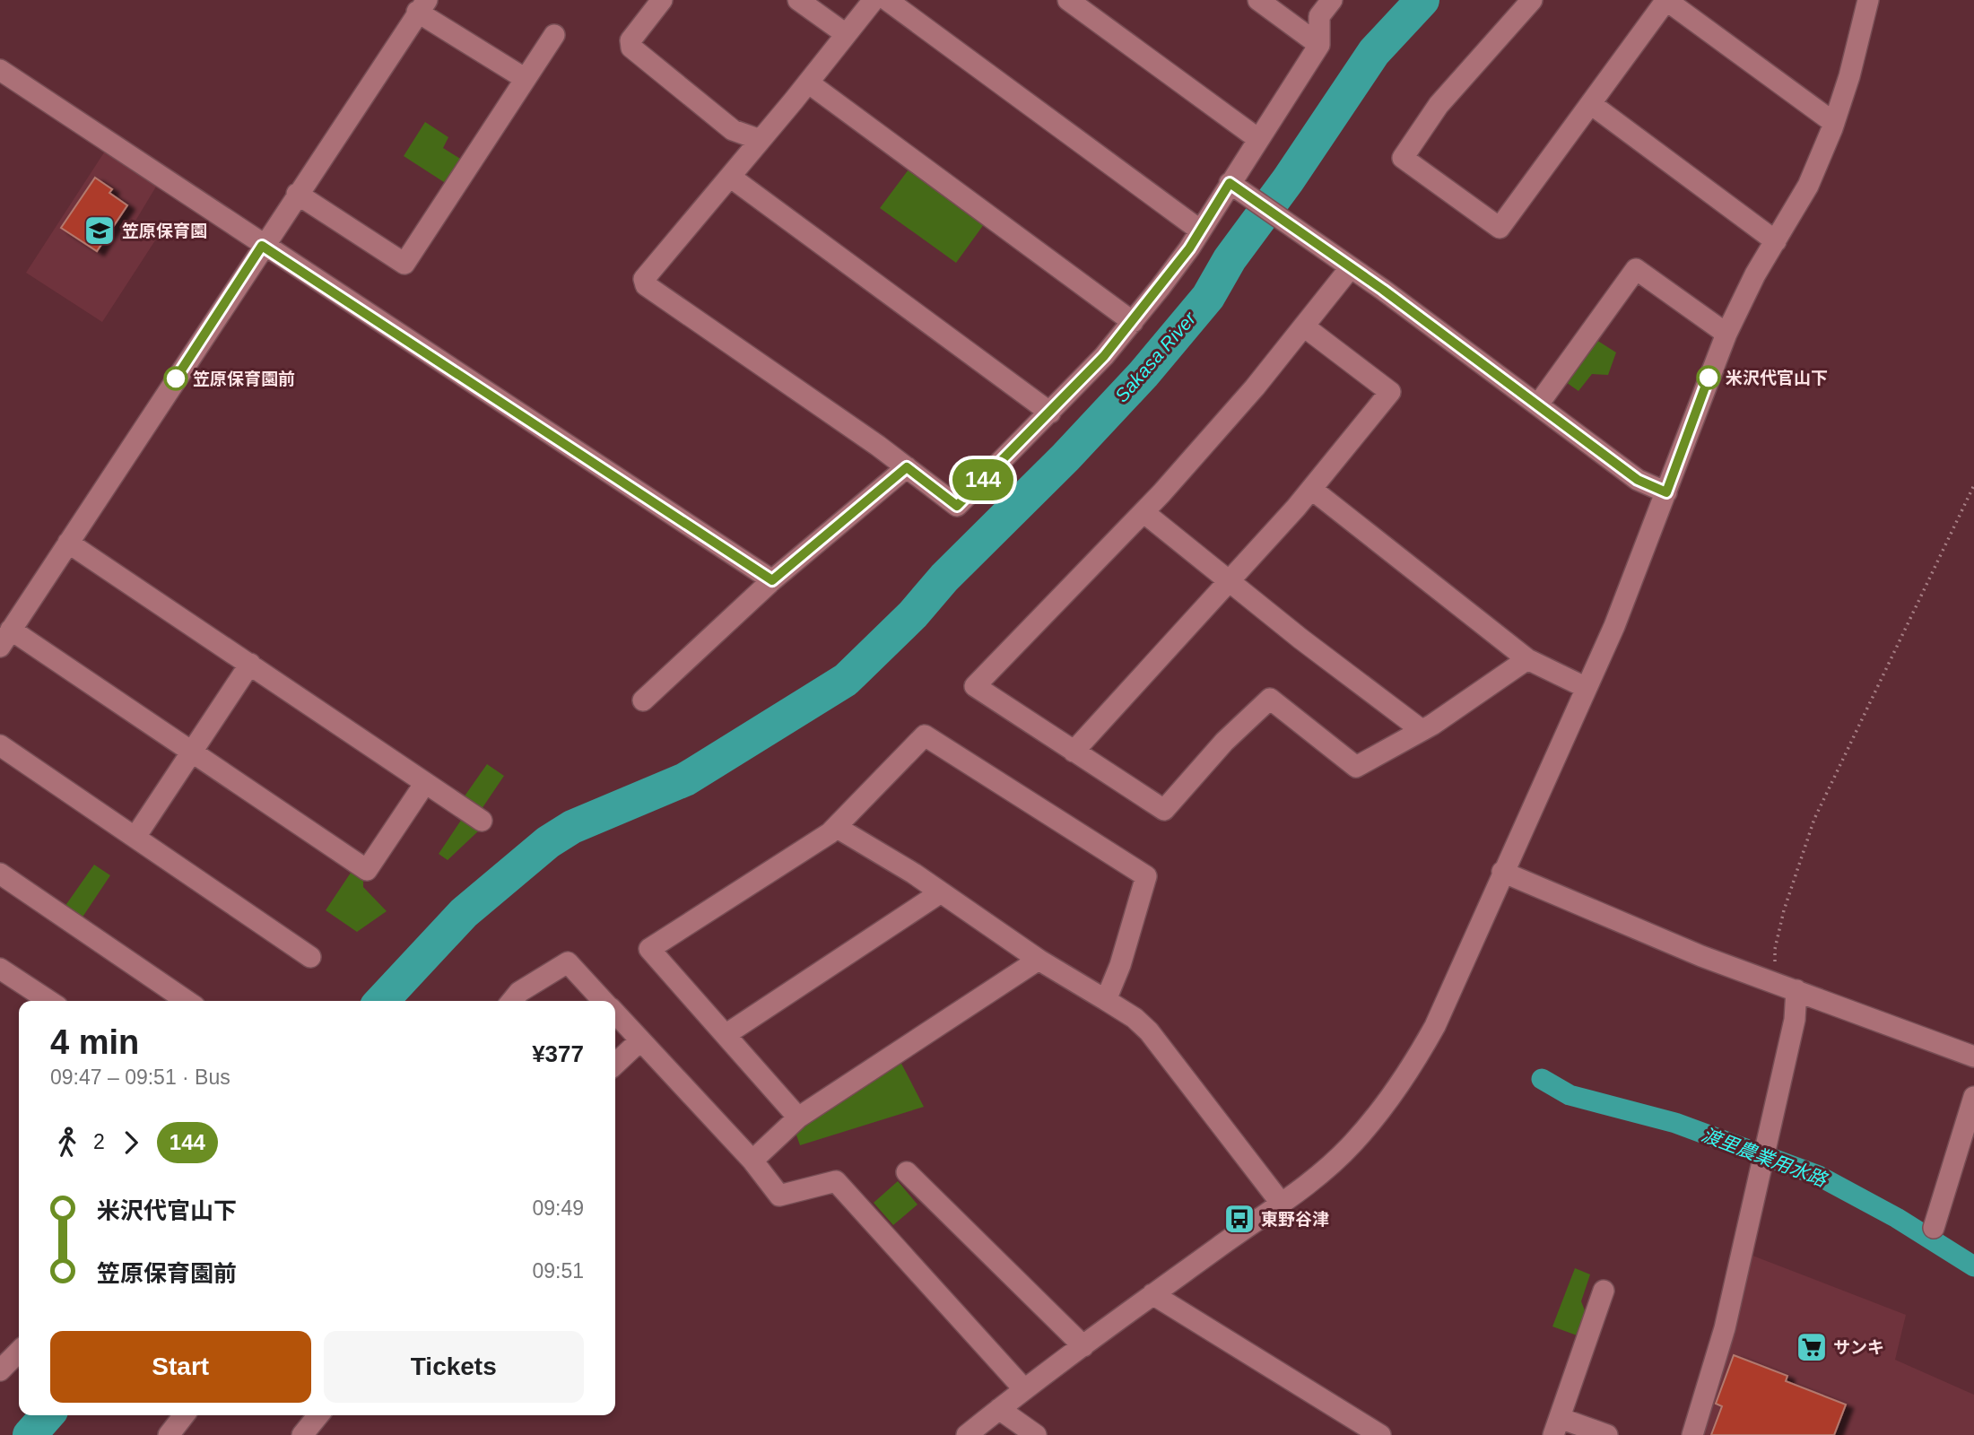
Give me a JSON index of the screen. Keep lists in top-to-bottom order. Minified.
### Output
{"water":["Sakasa River","渡里農業用水路"],"places":{"school or university":["笠原保育園"],"other":["米沢代官山下","笠原保育園前"],"bus stop":["東野谷津"],"supermarket":["サンキ"]},"lines":["bus line 144"],"page":{"on_map":"144","heading":["4 min","09:47 – 09:51 · Bus","¥377"],"legs":["2","144"],"list":[{"name":"米沢代官山下","value":"09:49"},{"name":"笠原保育園前","value":"09:51"}],"buttons":["Start","Tickets"]}}
